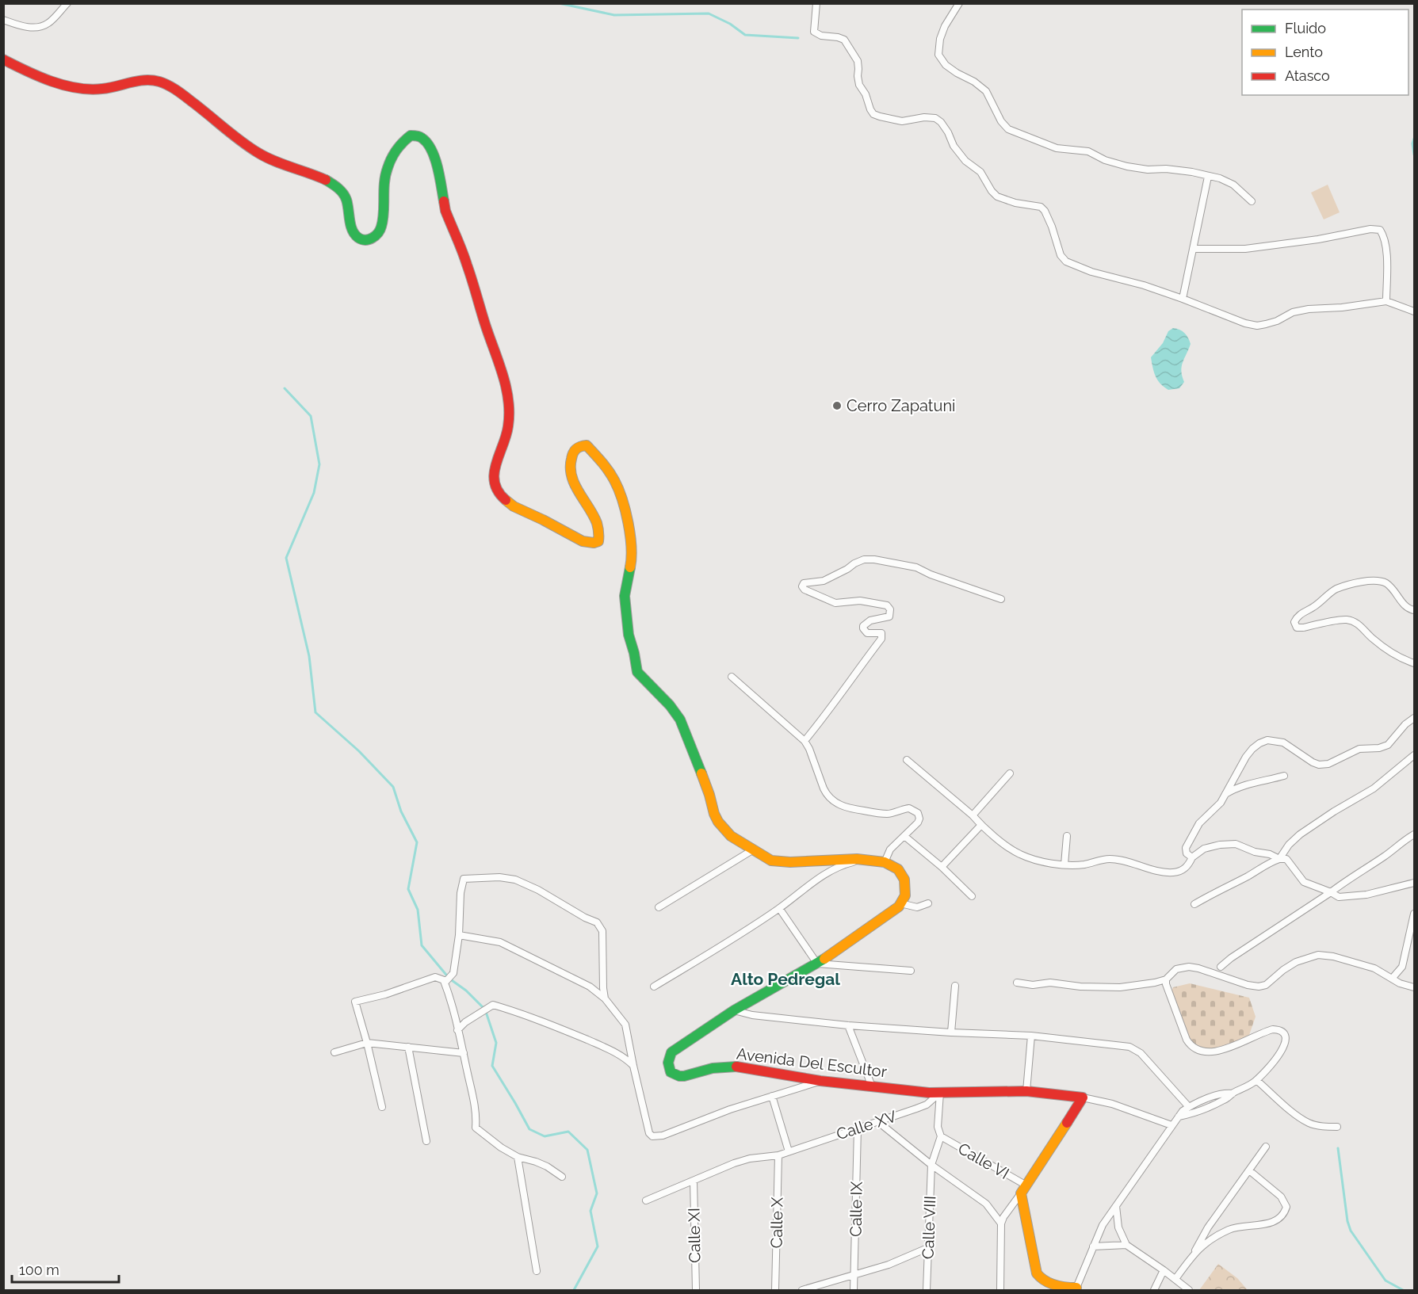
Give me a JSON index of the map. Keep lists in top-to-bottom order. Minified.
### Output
{"streets":{"street":["Avenida Del Escultor","Calle XV","Calle VI","Calle IX","Calle X","Calle VIII","Calle XI"]},"crossings":[["Avenida Del Escultor","Calle XV"],["Calle XV","Calle IX"],["Calle XV","Calle X"],["Calle VI","Calle VIII"]],"districts":["Alto Pedregal"],"places":["Cerro Zapatuni"],"legend":["Fluido","Lento","Atasco"],"scale_bar":"100 m"}
